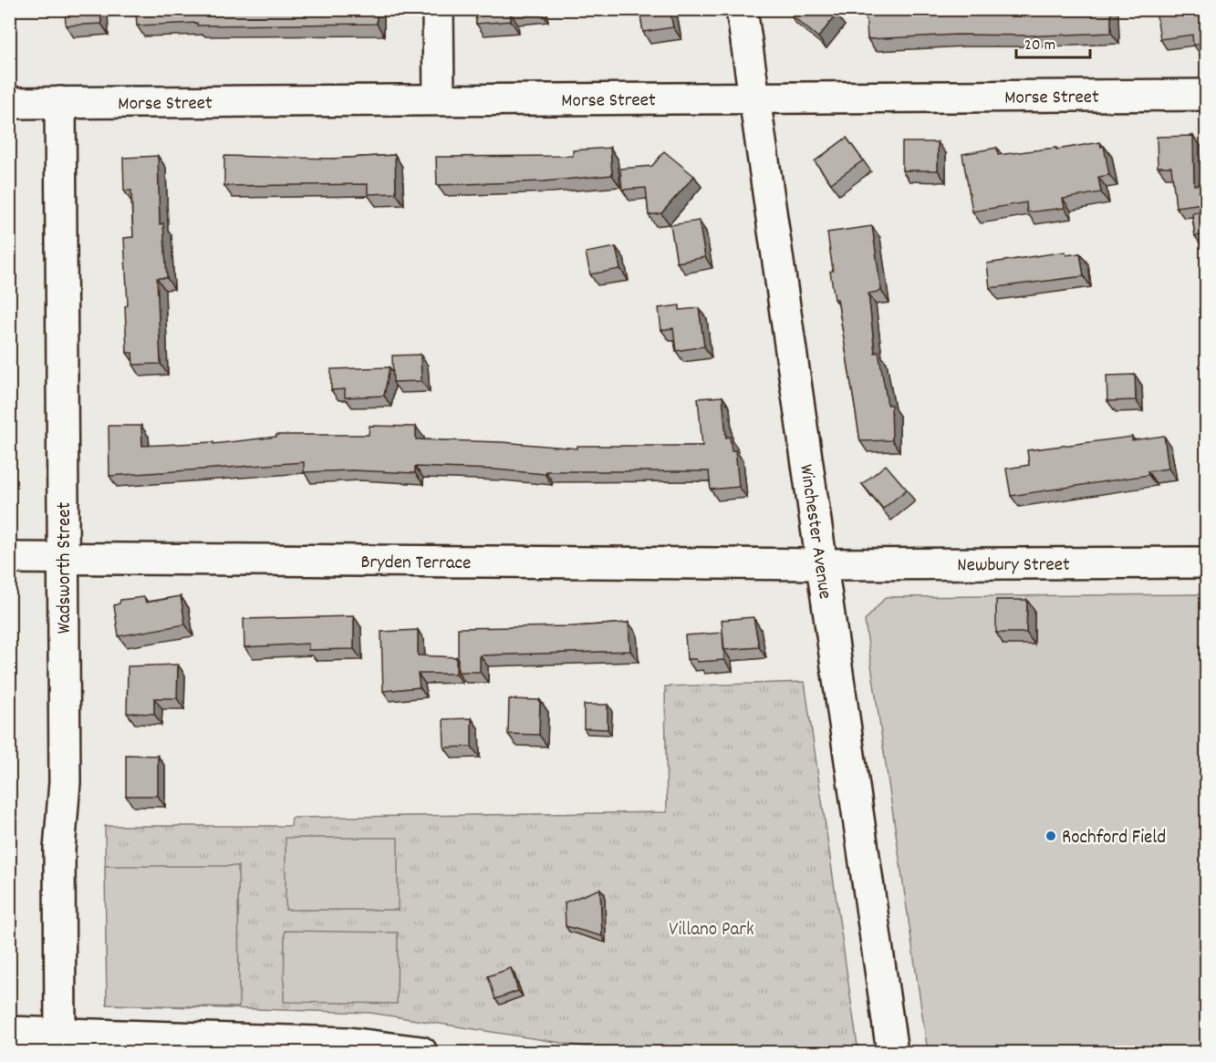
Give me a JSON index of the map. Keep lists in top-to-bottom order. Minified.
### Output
{"streets":{"street":["Morse Street","Winchester Avenue","Bryden Terrace","Newbury Street","Wadsworth Street"]},"crossings":[["Morse Street","Winchester Avenue"],["Morse Street","Wadsworth Street"],["Winchester Avenue","Bryden Terrace"],["Winchester Avenue","Newbury Street"],["Bryden Terrace","Newbury Street"],["Bryden Terrace","Wadsworth Street"]],"parks":["Villano Park"],"places":["Rochford Field"],"scale_bar":"20 m"}
